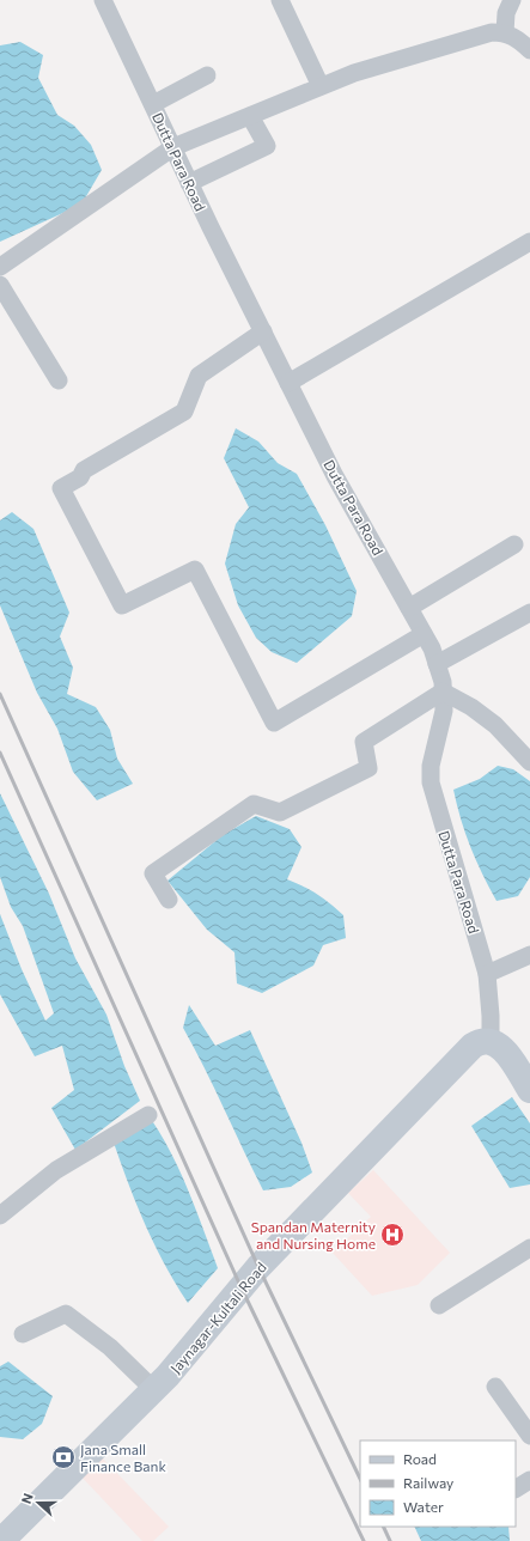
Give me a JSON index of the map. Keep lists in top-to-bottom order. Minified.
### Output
{"streets":{"main road":["Jaynagar-Kultali Road"],"street":["Dutta Para Road"]},"crossings":[["Dutta Para Road","Jaynagar-Kultali Road"]],"places":{"hospital":["Spandan Maternity and Nursing Home"],"bank":["Jana Small Finance Bank"]},"legend":["Road","Railway","Water"],"north":"left"}
